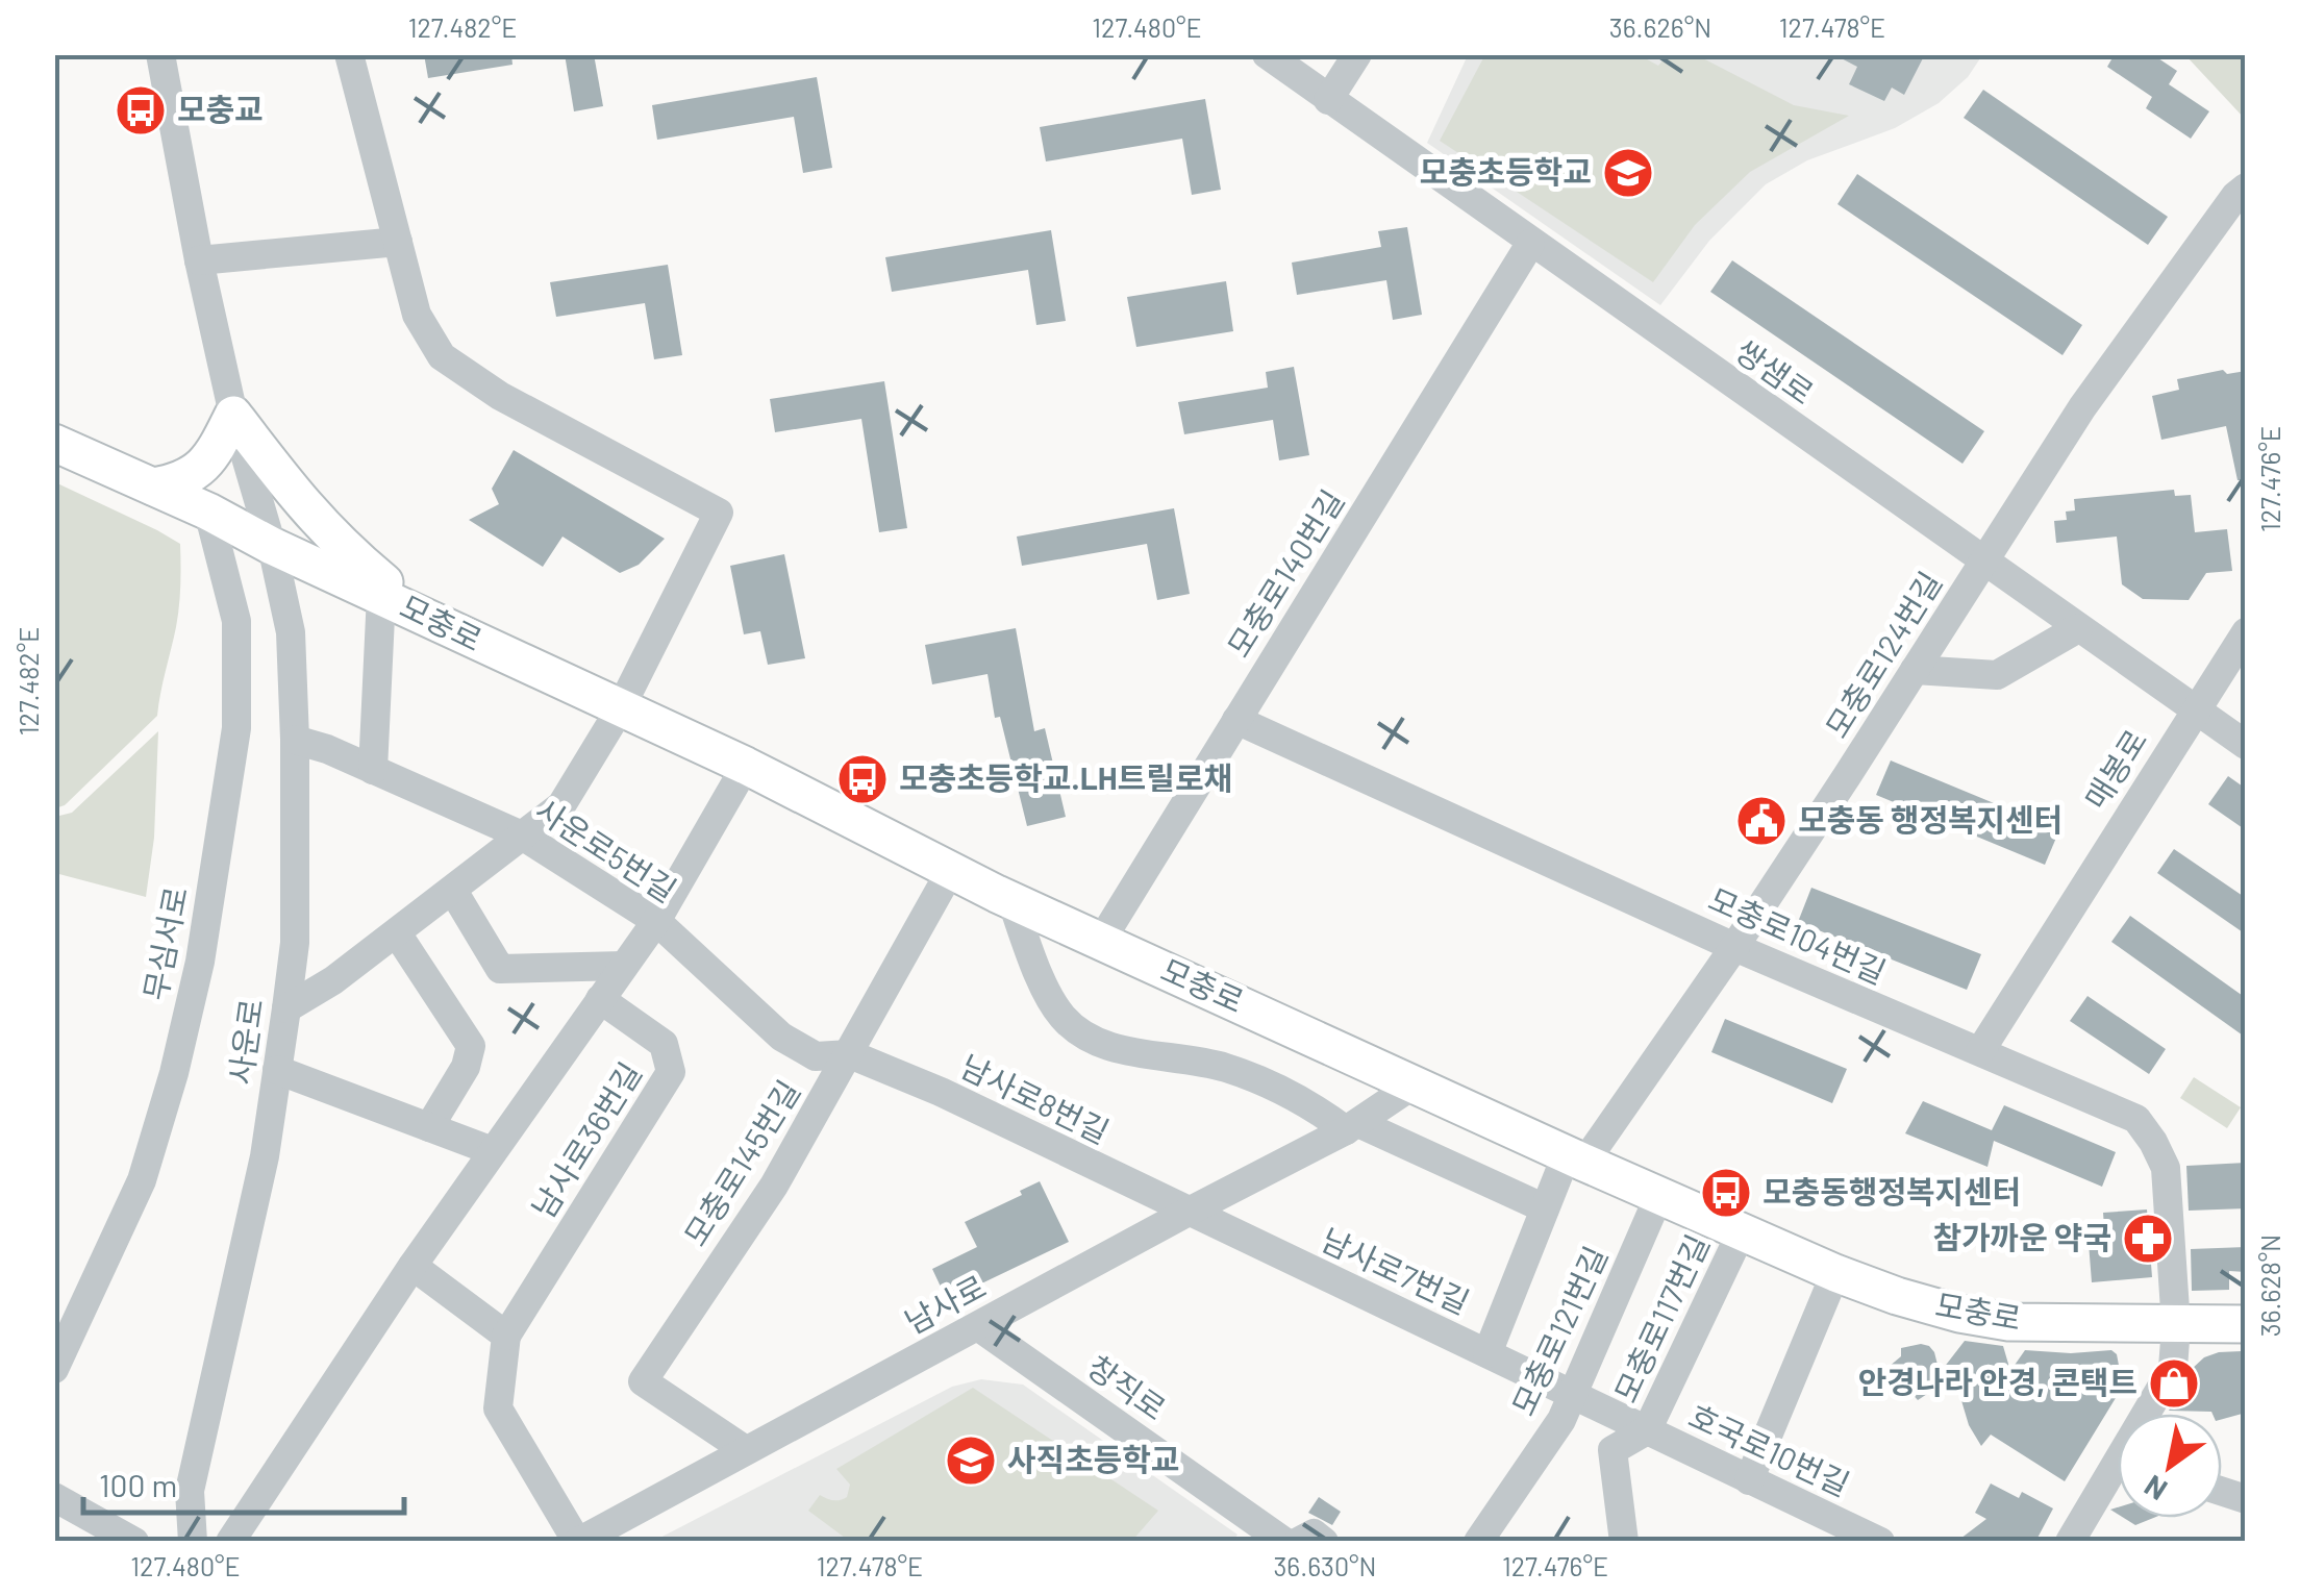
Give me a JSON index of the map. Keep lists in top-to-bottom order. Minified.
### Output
{"streets":{"main road":["모충로"],"street":["쌍샘로","모충로140번길","모충로124번길","매봉로","사운로5번길","모충로104번길","무심서로","사운로","남사로8번길","남사로36번길","모충로145번길","남사로7번길","남사로","모충로117번길","모충로121번길","창직로","호국로10번길"]},"crossings":[["쌍샘로","모충로140번길"],["쌍샘로","모충로124번길"],["쌍샘로","매봉로"],["모충로140번길","모충로"],["모충로140번길","모충로104번길"],["모충로","모충로124번길"],["모충로","모충로104번길"],["모충로","무심서로"],["모충로","사운로"],["모충로","모충로145번길"],["모충로","남사로"],["모충로","모충로117번길"],["모충로","모충로121번길"],["모충로124번길","모충로104번길"],["모충로124번길","남사로7번길"],["매봉로","모충로104번길"],["사운로5번길","사운로"],["사운로5번길","남사로8번길"],["사운로5번길","모충로145번길"],["남사로8번길","모충로145번길"],["남사로8번길","남사로7번길"],["남사로8번길","남사로"],["모충로145번길","남사로"],["남사로7번길","남사로"],["남사로7번길","모충로121번길"],["남사로7번길","호국로10번길"],["남사로","창직로"],["모충로117번길","호국로10번길"],["모충로121번길","호국로10번길"]],"places":{"bus stop":["모충교","모충초등학교.LH트릴로채","모충동행정복지센터"],"school or university":["모충초등학교","사직초등학교"],"public building":["모충동 행정복지센터"],"pharmacy":["참가까운 약국"],"shop":["안경나라 안경, 콘택트"]},"scale_bar":"100 m","north":"bottom left","coordinates":["127.482°E","127.480°E","36.626°N","127.478°E","127.476°E","36.628°N","36.630°N"]}
